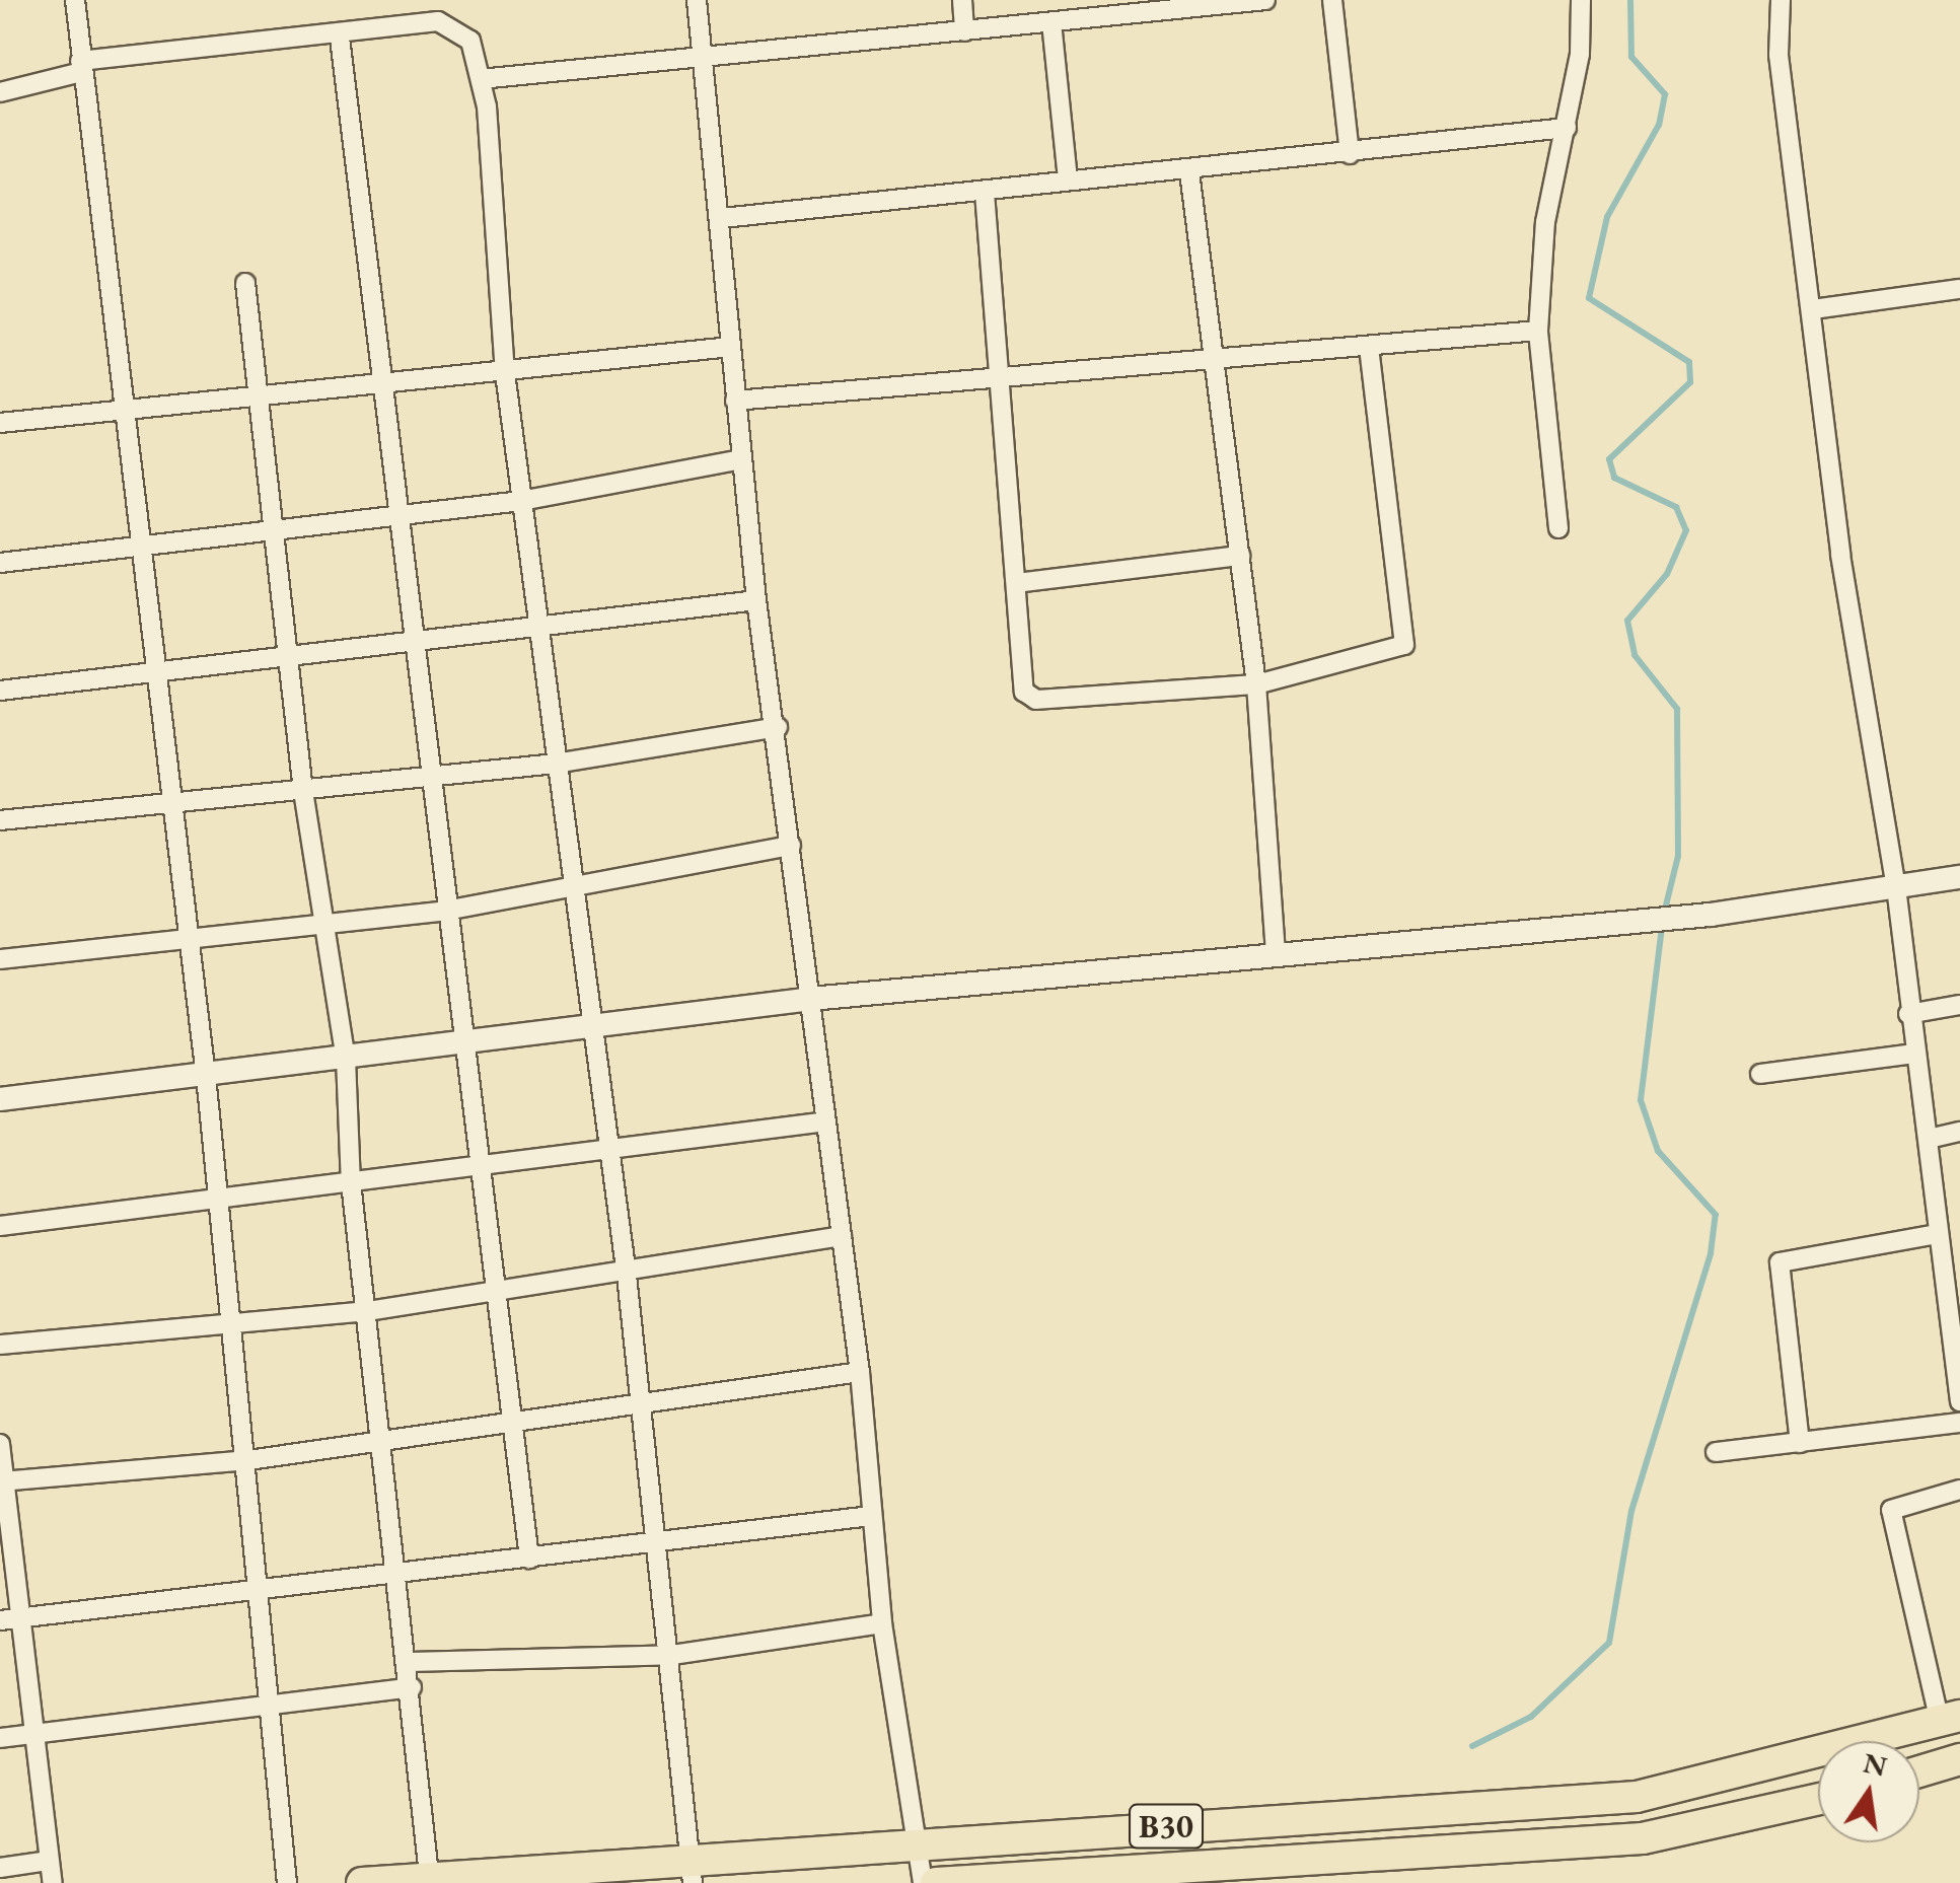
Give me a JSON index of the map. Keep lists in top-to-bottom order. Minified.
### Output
{"streets":{"highway":["B30"]},"north":"top"}
